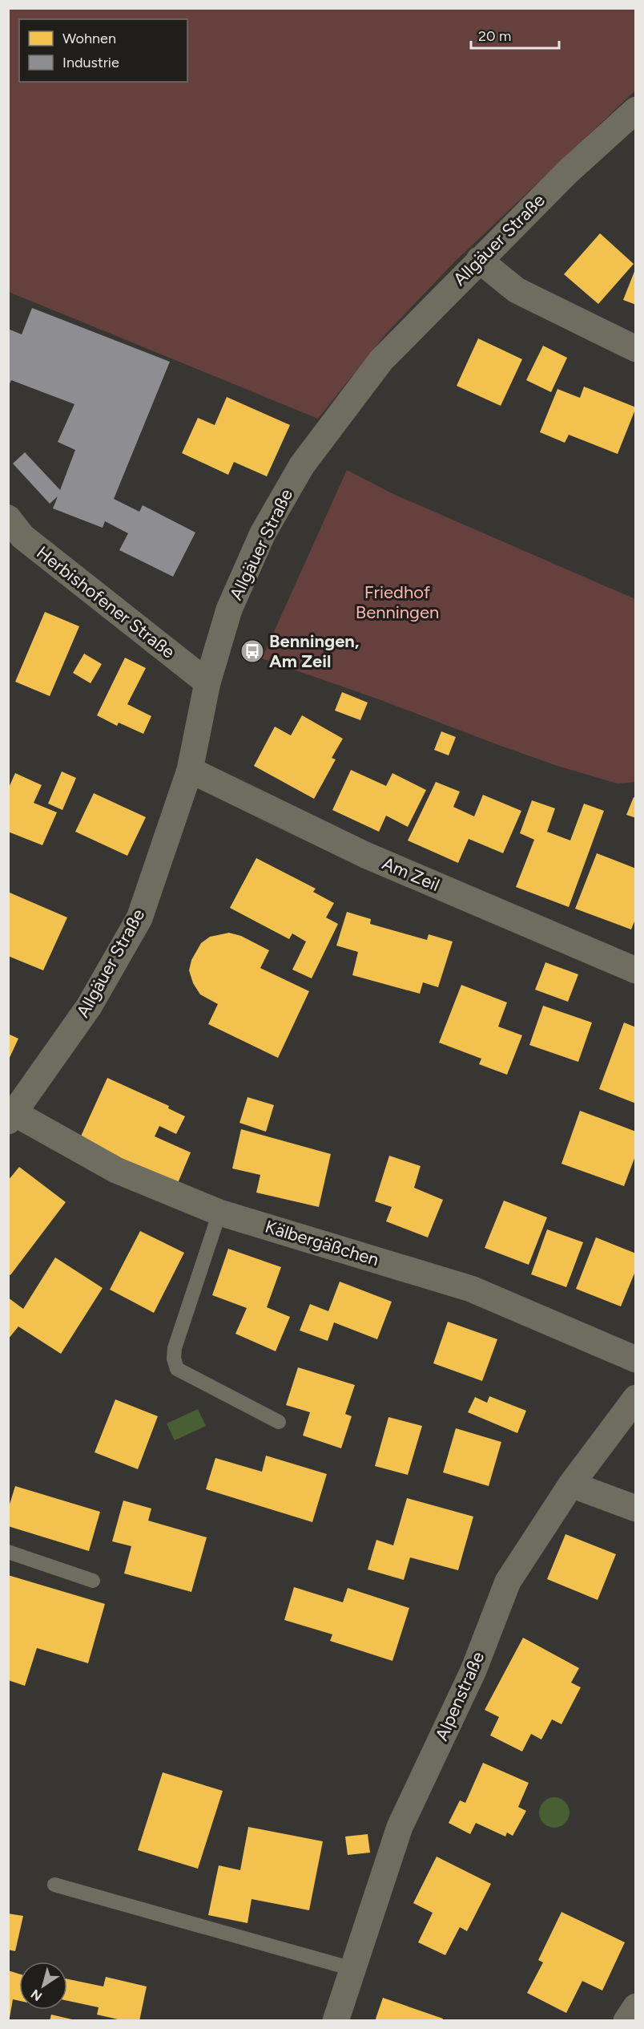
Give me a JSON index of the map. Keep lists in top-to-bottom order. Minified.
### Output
{"streets":{"street":["Allgäuer Straße","Herbishofener Straße","Am Zeil","Kälbergäßchen","Alpenstraße"]},"crossings":[["Allgäuer Straße","Herbishofener Straße"],["Allgäuer Straße","Am Zeil"],["Allgäuer Straße","Kälbergäßchen"]],"parks":["Friedhof Benningen"],"places":{"bus stop":["Benningen, Am Zeil"]},"legend":["Wohnen","Industrie"],"scale_bar":"20 m","north":"bottom left"}
